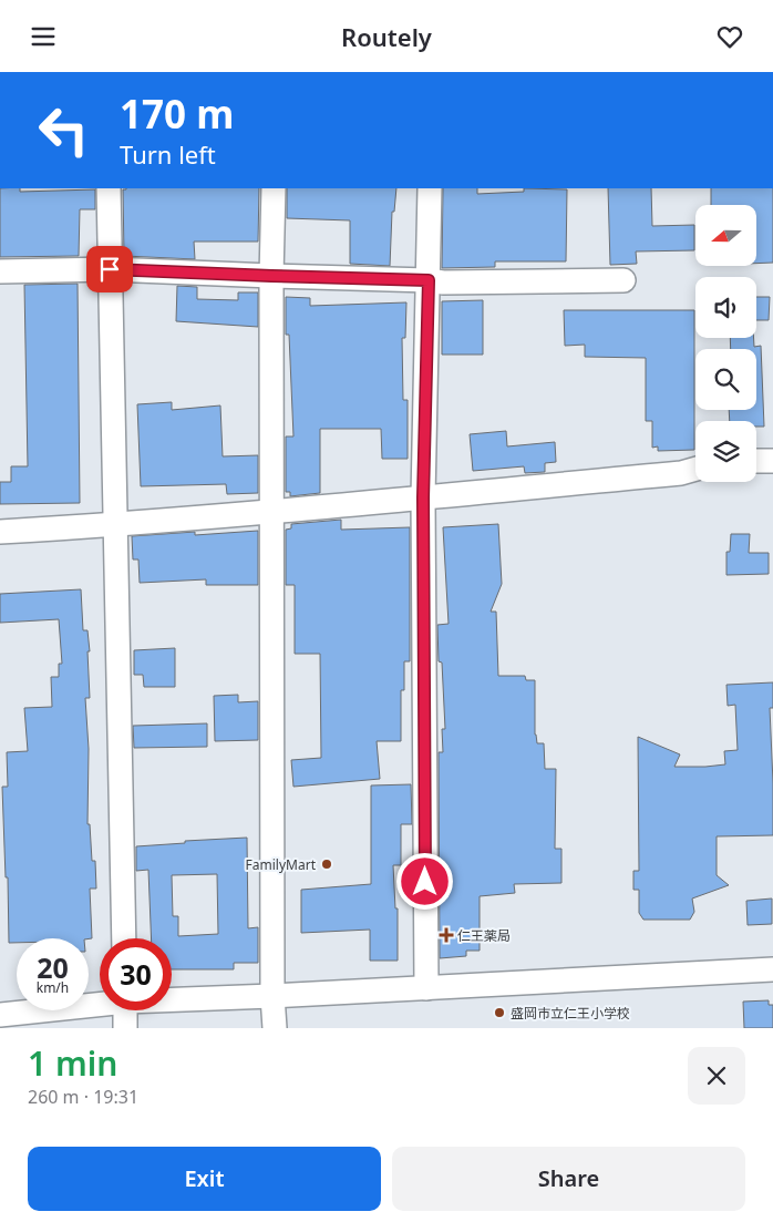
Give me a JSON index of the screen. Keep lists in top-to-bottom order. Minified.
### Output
{"places":{"other":["FamilyMart","盛岡市立仁王小学校"],"health":["仁王薬局"]},"north":"left","page":{"header":"Routely","turn":["170 m","Turn left"],"speed":"20 km/h","limit":"30","heading":["1 min","260 m · 19:31"],"buttons":["Exit","Share"]}}
